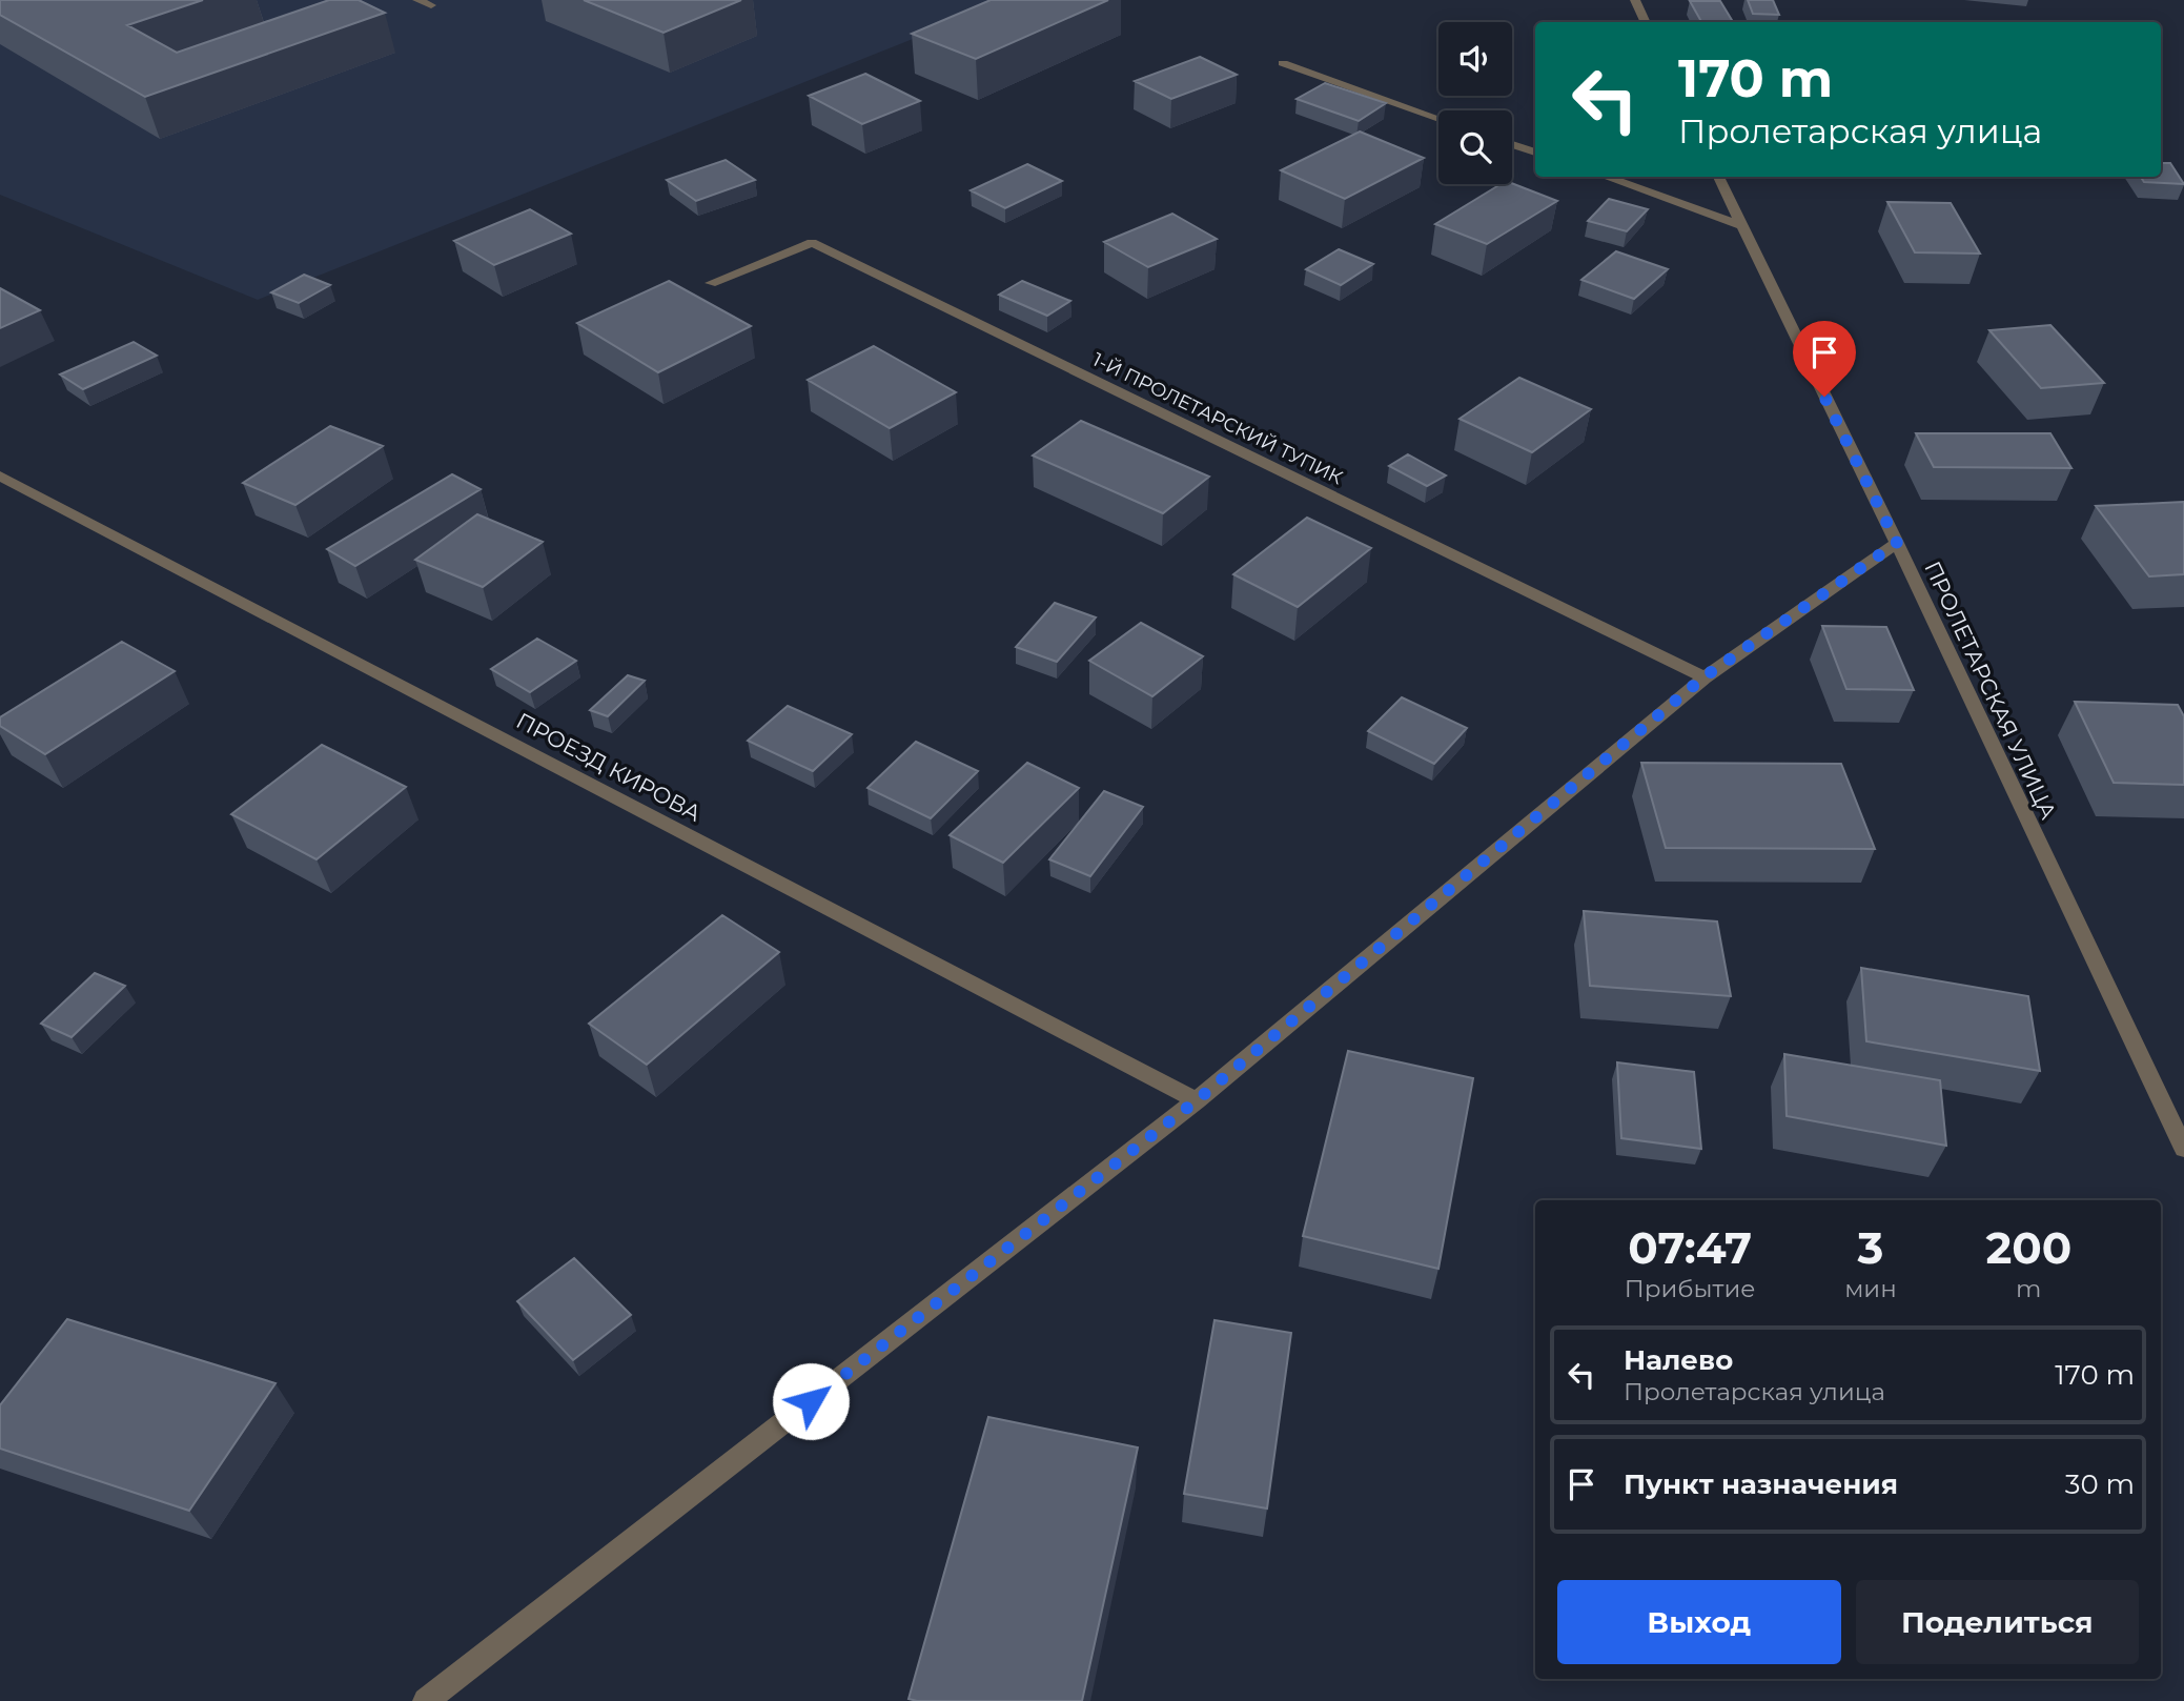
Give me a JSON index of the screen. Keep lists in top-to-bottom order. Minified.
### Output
{"streets":{"street":["1-Й ПРОЛЕТАРСКИЙ ТУПИК","ПРОЛЕТАРСКАЯ УЛИЦА","ПРОЕЗД КИРОВА"]},"page":{"turn":["170 m","Пролетарская улица"],"eta":["07:47","Прибытие","3","мин","200","m"],"list":[{"name":"Налево","note":"Пролетарская улица","value":"170 m"},{"name":"Пункт назначения","value":"30 m"}],"buttons":["Выход","Поделиться"]}}
